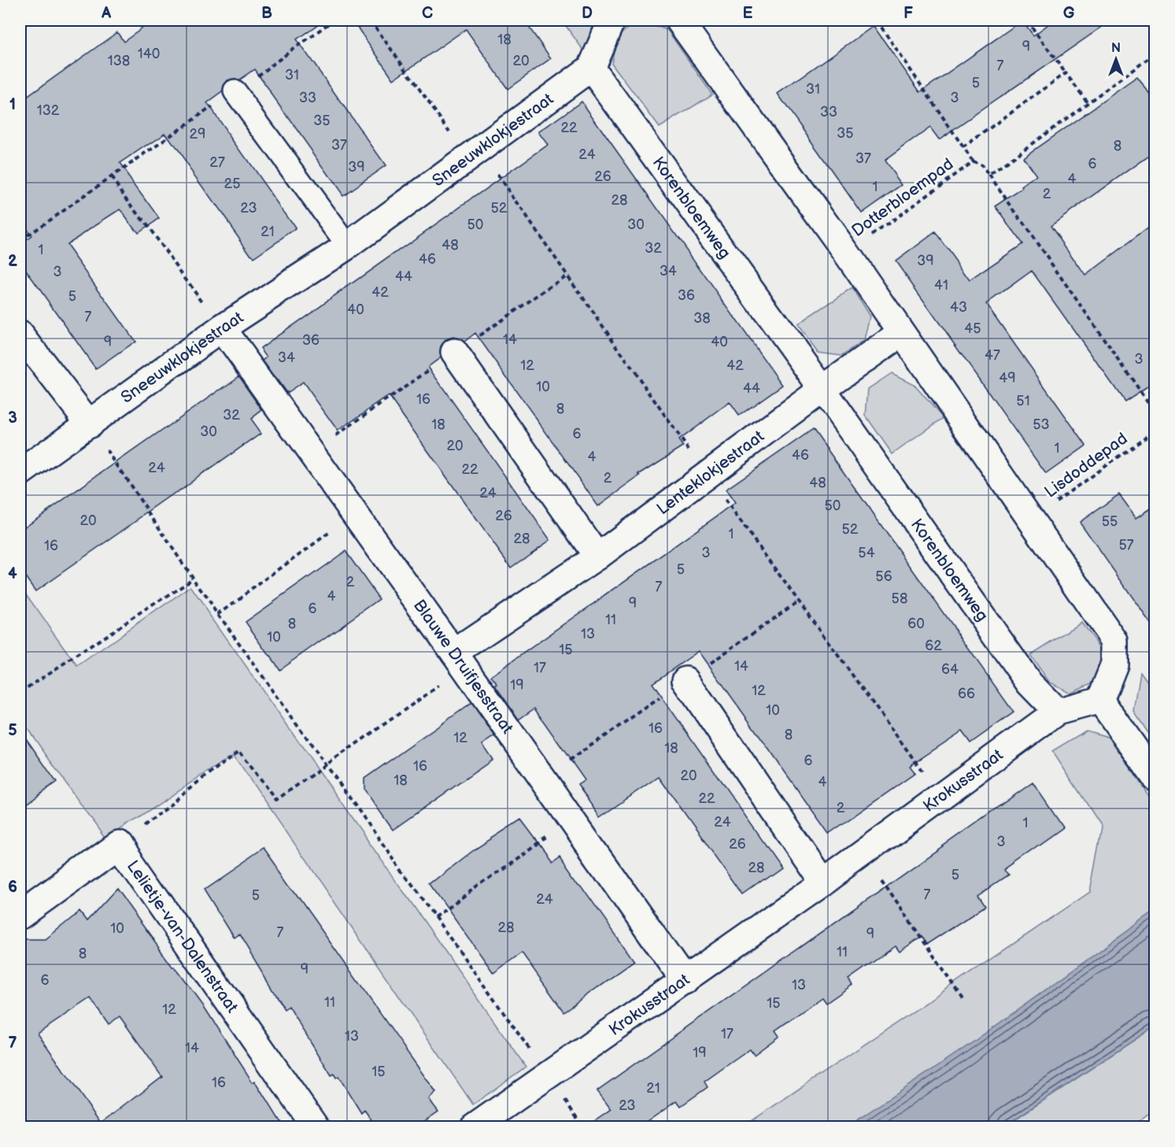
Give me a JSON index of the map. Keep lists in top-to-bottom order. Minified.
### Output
{"streets":{"street":["Sneeuwklokjestraat","Korenbloemweg","Lenteklokjestraat","Blauwe Druifjesstraat","Krokusstraat","Lelietje-van-Dalenstraat"],"path":["Dotterbloempad","Lisdoddepad"]},"crossings":[["Sneeuwklokjestraat","Korenbloemweg"],["Sneeuwklokjestraat","Blauwe Druifjesstraat"],["Korenbloemweg","Lenteklokjestraat"],["Korenbloemweg","Krokusstraat"],["Lenteklokjestraat","Blauwe Druifjesstraat"],["Blauwe Druifjesstraat","Krokusstraat"]],"house_numbers":["18","9","140","138","20","7","31","5","31","33","3","132","33","35","22","35","29","37","8","24","37","27","6","39","26","4","25","1","2","28","23","52","50","30","21","48","32","1","46","39","34","3","44","41","42","36","5","43","40","7","38","45","14","36","9","40","47","34","3","12","42","49","10","44","16","51","8","32","18","53","30","6","20","1","46","4","24","22","2","48","24","50","26","20","55","52","1","28","57","16","3","54","5","56","2","7","4","58","9","6","11","8","60","13","10","62","15","14","17","64","19","12","66","10","16","8","12","18","6","16","20","18","4","22","2","24","1","3","26","28","5","7","5","24","28","10","7","9","11","8","9","6","13","11","15","12","17","13","14","19","15","16","21","23"],"north":"top","grid":{"columns":["A","B","C","D","E","F","G"],"rows":["1","2","3","4","5","6","7"]}}
